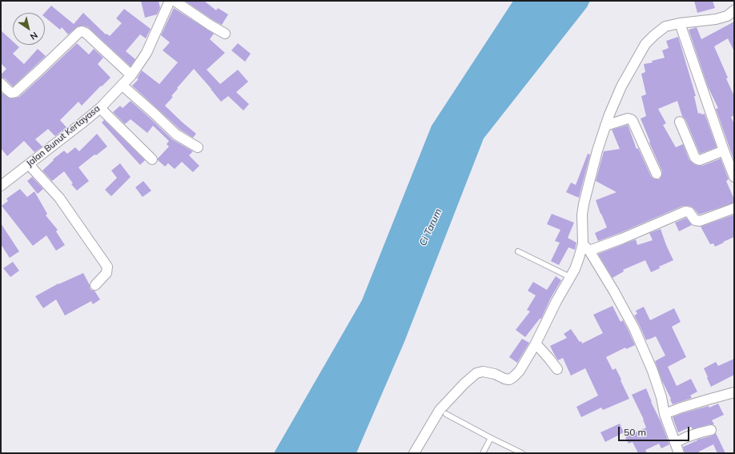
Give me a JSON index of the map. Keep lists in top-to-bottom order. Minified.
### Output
{"streets":{"street":["Jalan Bunut Kertayasa"]},"water":["Ci Tarum"],"scale_bar":"50 m","north":"bottom right"}
